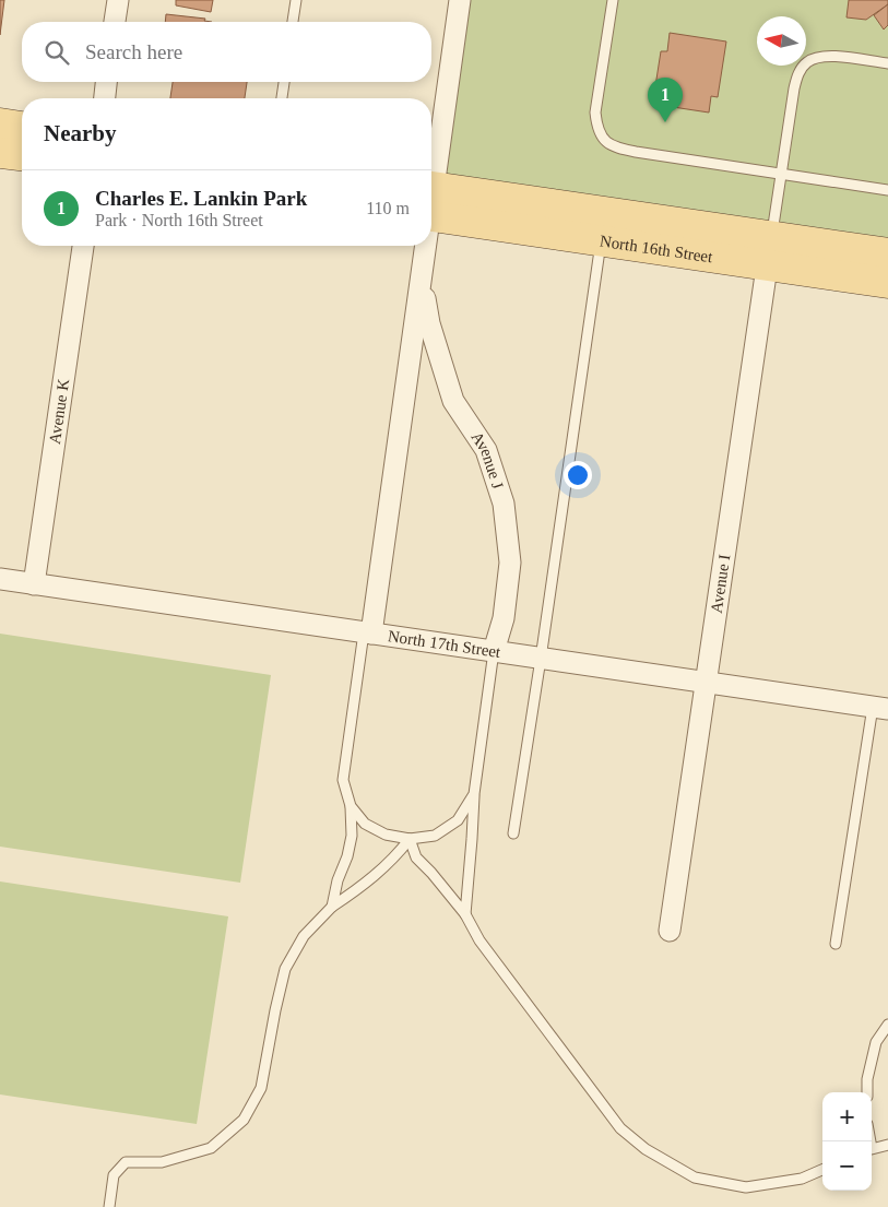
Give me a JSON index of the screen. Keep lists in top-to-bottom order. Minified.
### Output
{"streets":{"main road":["North 16th Street"],"street":["Avenue K","Avenue J","Avenue I","North 17th Street"]},"crossings":[["North 16th Street","Avenue I"],["Avenue K","North 17th Street"],["Avenue J","North 17th Street"],["Avenue I","North 17th Street"]],"north":"left","page":{"search":"Search here","pins":"1","heading":"Nearby","list":[{"mark":"1","name":"Charles E. Lankin Park","note":"Park · North 16th Street","value":"110 m"}],"map_buttons":["+","−"]}}
